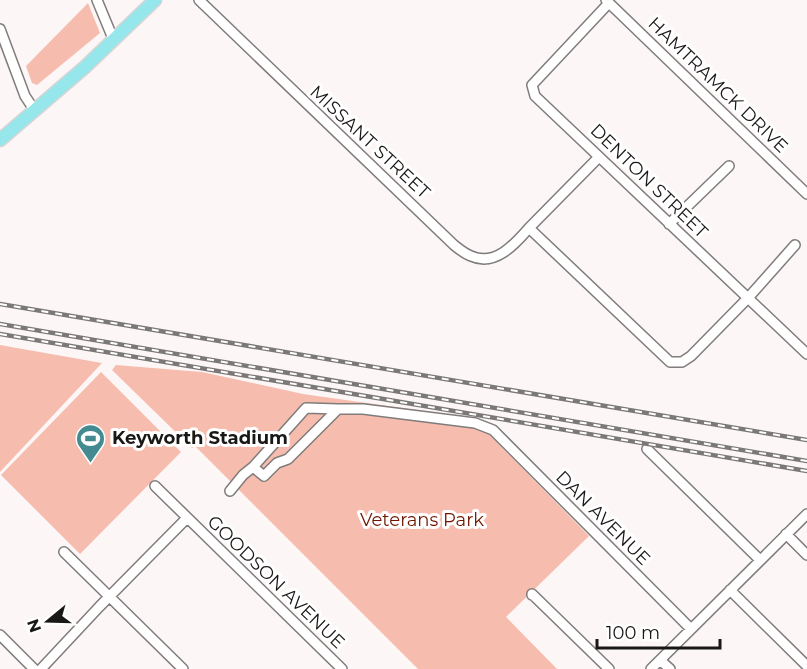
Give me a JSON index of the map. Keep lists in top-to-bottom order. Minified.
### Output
{"streets":{"street":["HAMTRAMCK DRIVE","MISSANT STREET","DENTON STREET","DAN AVENUE","GOODSON AVENUE"]},"crossings":[["HAMTRAMCK DRIVE","DENTON STREET"]],"parks":["Veterans Park"],"places":{"sports":["Keyworth Stadium"]},"scale_bar":"100 m","north":"left"}
